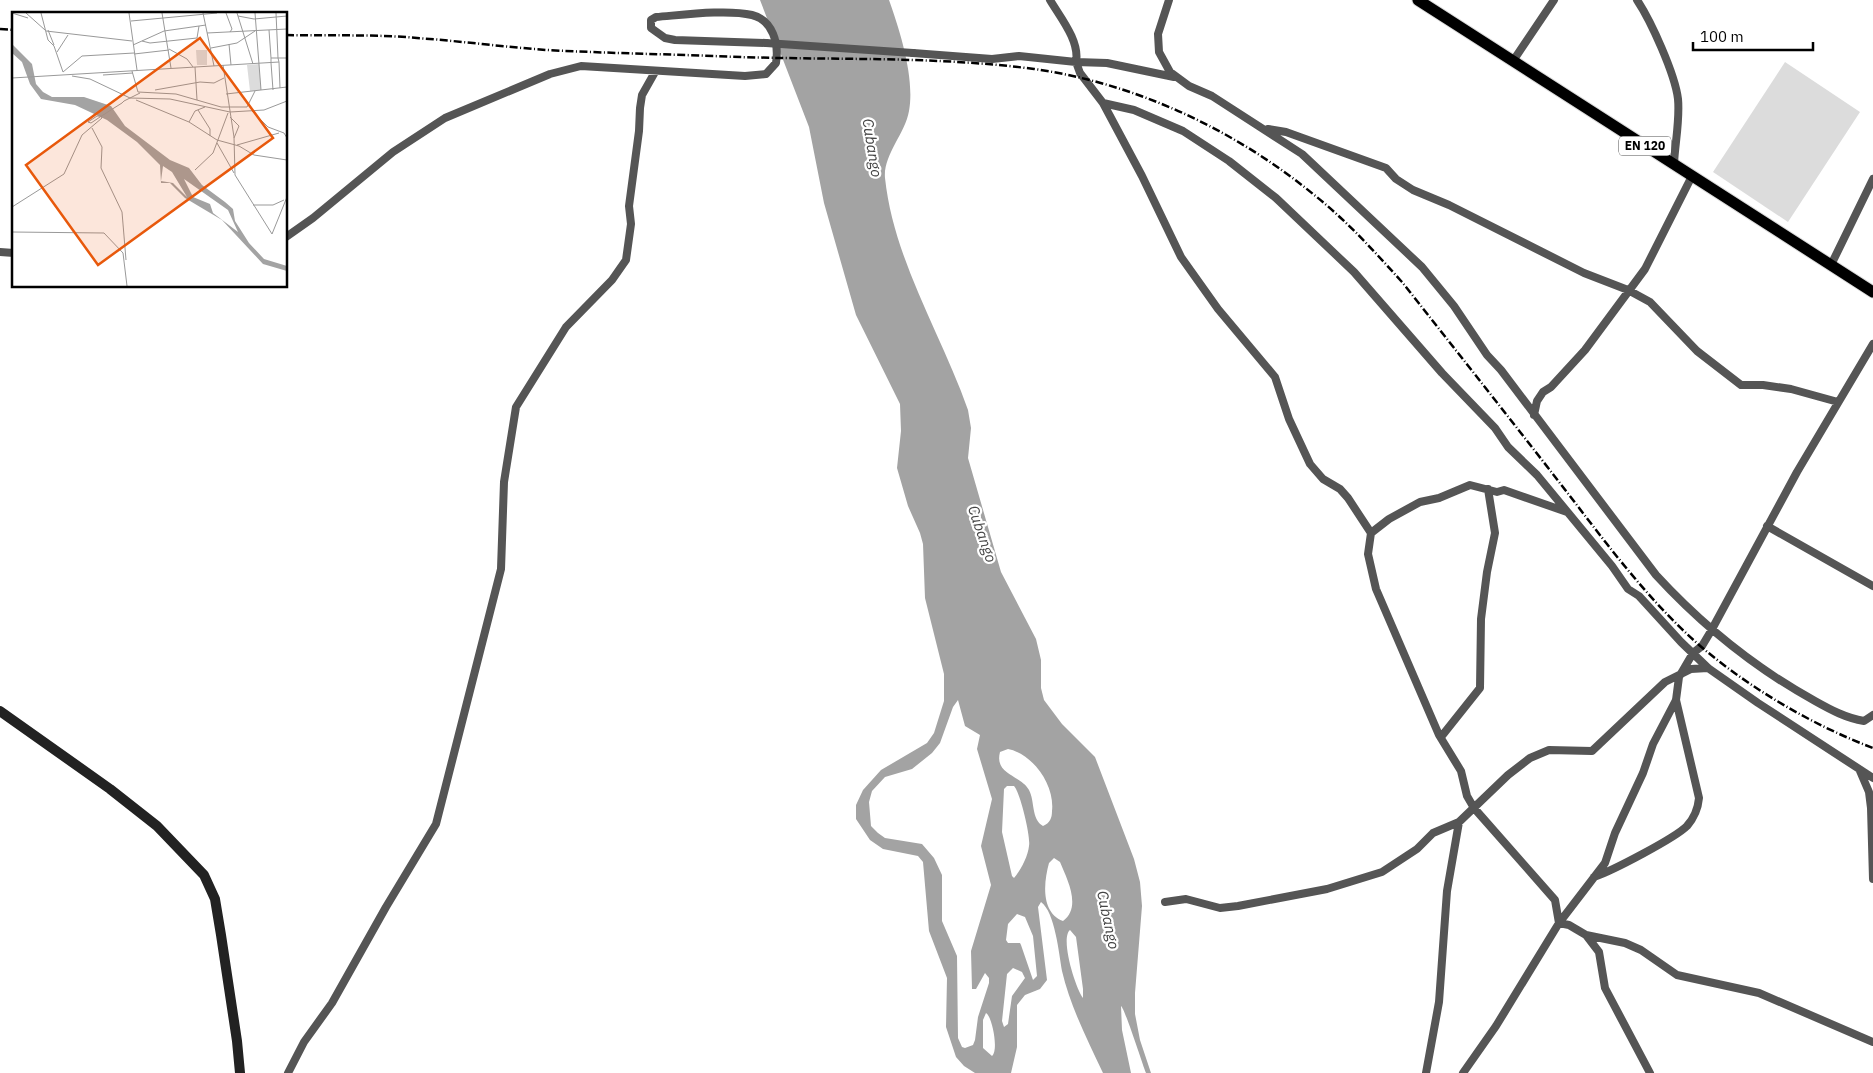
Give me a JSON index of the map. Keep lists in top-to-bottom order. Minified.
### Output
{"streets":{"main road":["EN 120"]},"water":["Cubango"],"scale_bar":"100 m"}
